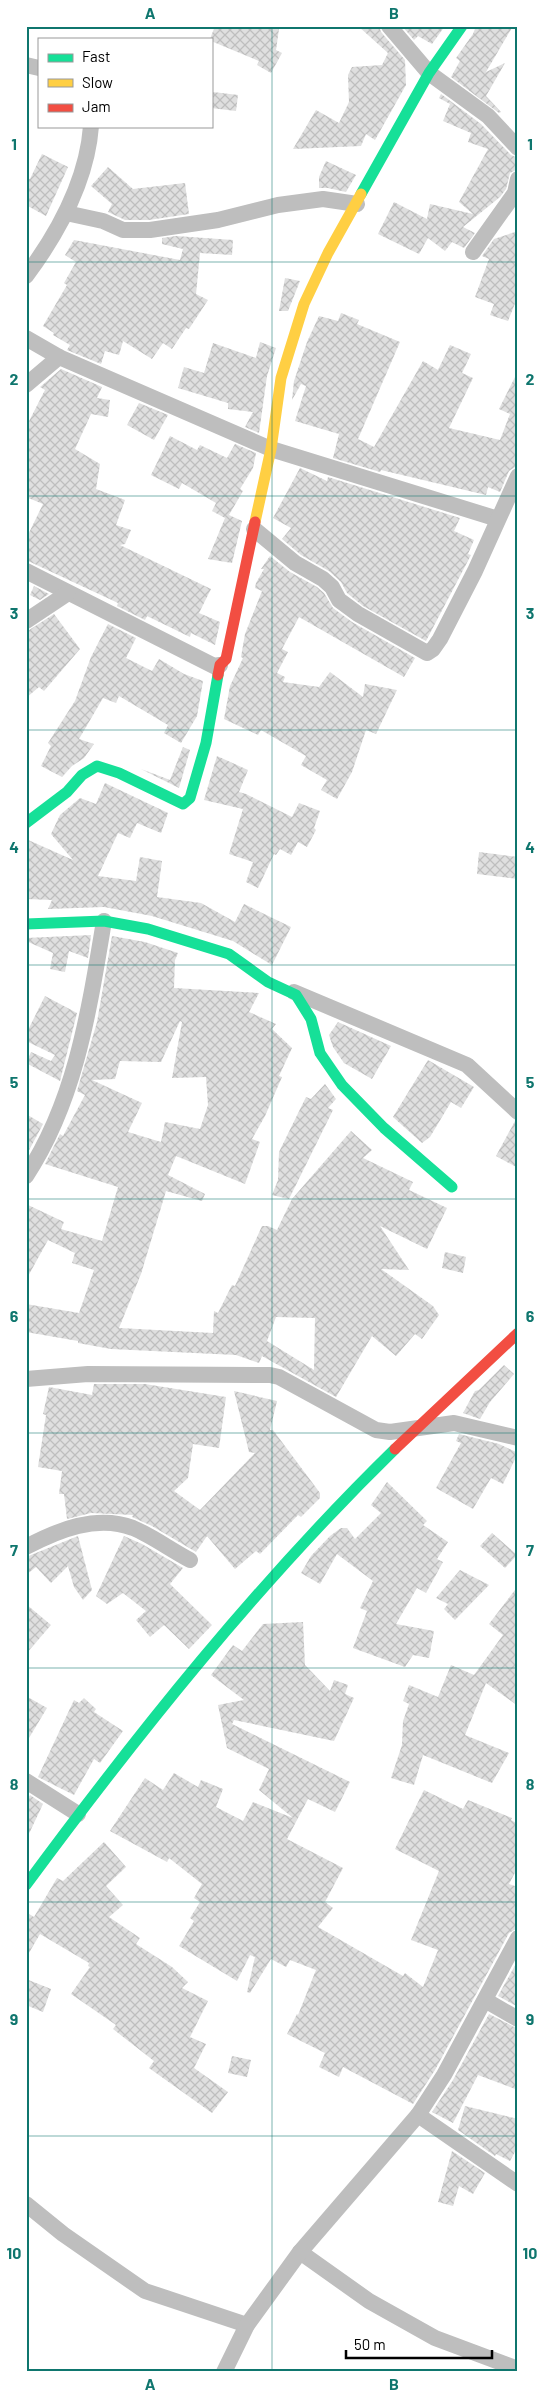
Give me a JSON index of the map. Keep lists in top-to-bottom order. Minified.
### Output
{"legend":["Fast","Slow","Jam"],"scale_bar":"50 m","grid":{"columns":["A","B"],"rows":["1","2","3","4","5","6","7","8","9","10"]}}
